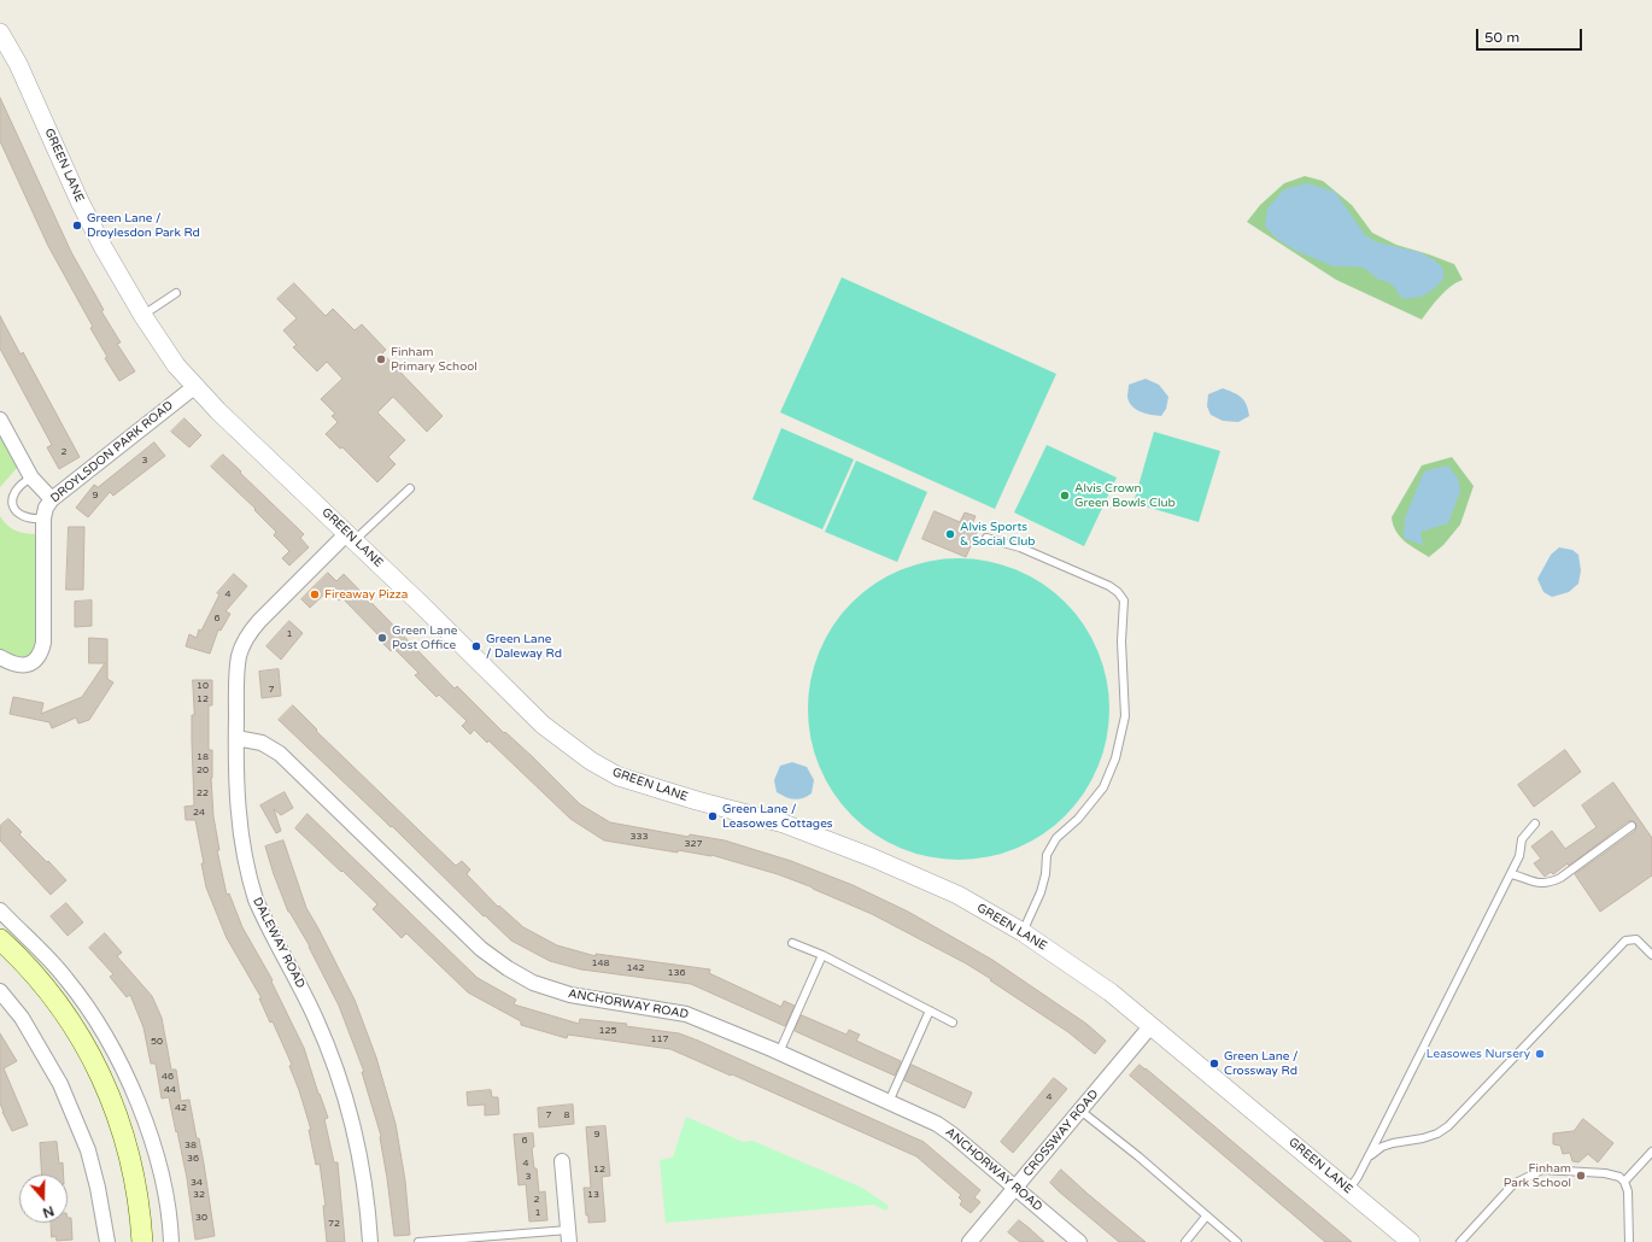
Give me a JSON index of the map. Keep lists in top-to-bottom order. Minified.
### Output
{"streets":{"street":["GREEN LANE","DROYLSDON PARK ROAD","DALEWAY ROAD","ANCHORWAY ROAD","CROSSWAY ROAD"]},"crossings":[["GREEN LANE","DROYLSDON PARK ROAD"],["GREEN LANE","DALEWAY ROAD"],["GREEN LANE","CROSSWAY ROAD"],["DALEWAY ROAD","ANCHORWAY ROAD"],["ANCHORWAY ROAD","CROSSWAY ROAD"]],"places":["Green Lane / Droylesdon Park Rd","Finham Primary School","Alvis Crown Green Bowls Club","Alvis Sports & Social Club","Fireaway Pizza","Green Lane Post Office","Green Lane / Daleway Rd","Green Lane / Leasowes Cottages","Leasowes Nursery","Green Lane / Crossway Rd","Finham Park School"],"house_numbers":["2","3","9","4","6","1","10","7","12","18","20","22","24","333","327","148","142","136","125","117","50","46","44","4","42","7","8","9","6","38","36","4","12","3","34","32","13","2","1","30","72"],"scale_bar":"50 m","north":"bottom"}
